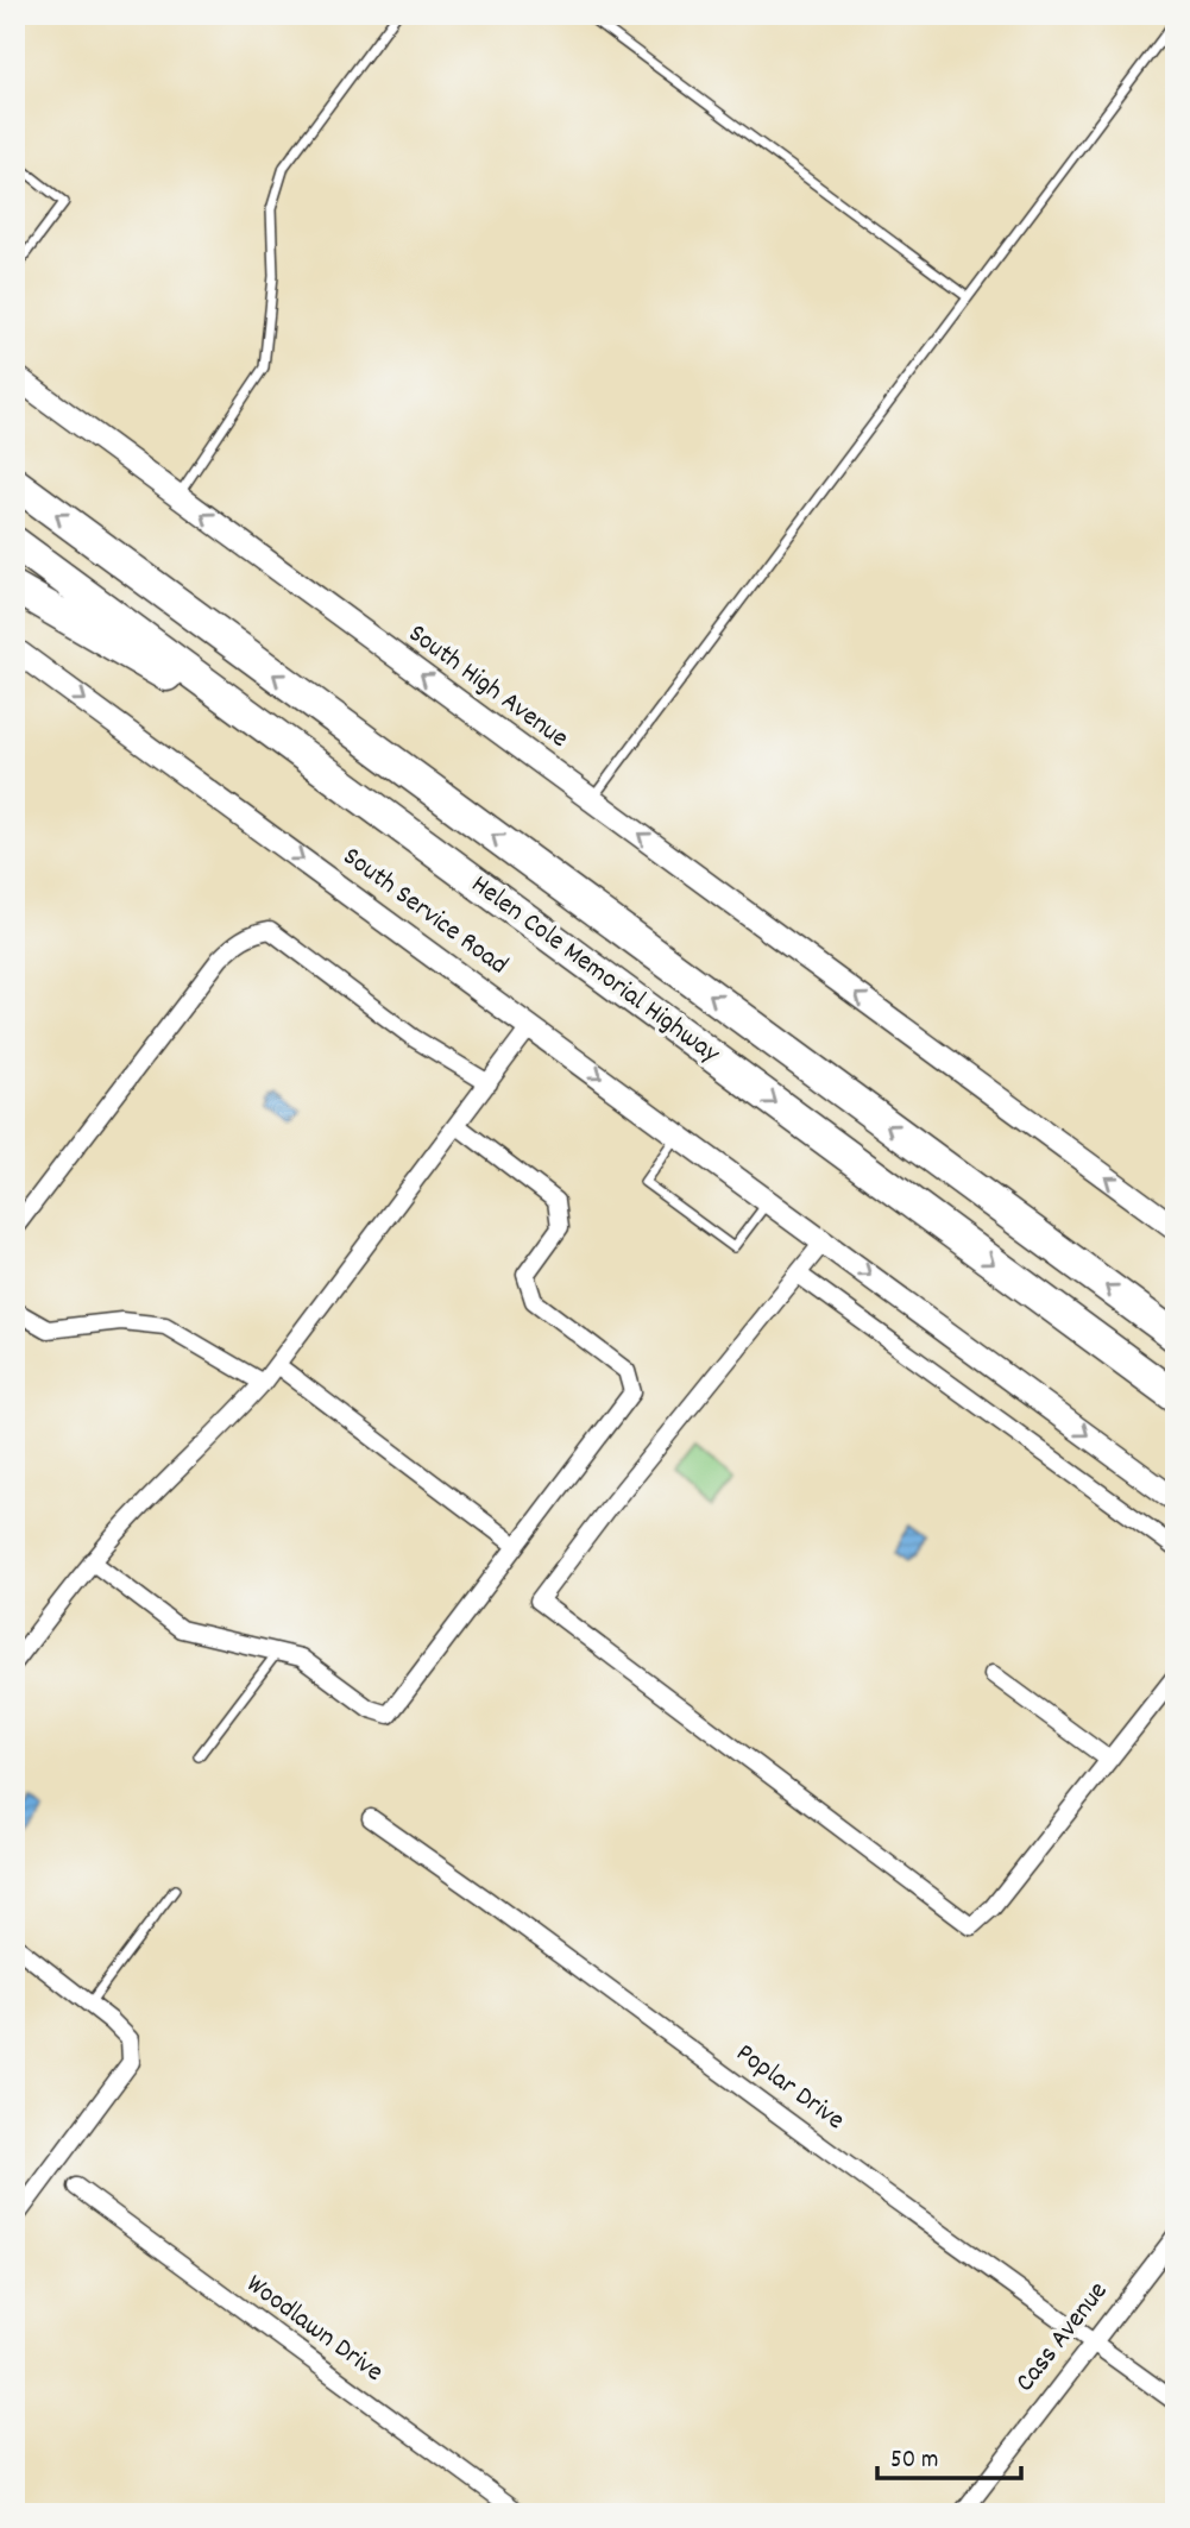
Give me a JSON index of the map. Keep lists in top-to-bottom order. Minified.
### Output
{"streets":{"highway":["Helen Cole Memorial Highway"],"main road":["South High Avenue","South Service Road"],"street":["Poplar Drive","Woodlawn Drive","Cass Avenue"]},"crossings":[["Poplar Drive","Cass Avenue"]],"one_way":["South High Avenue","South Service Road"],"scale_bar":"50 m"}
